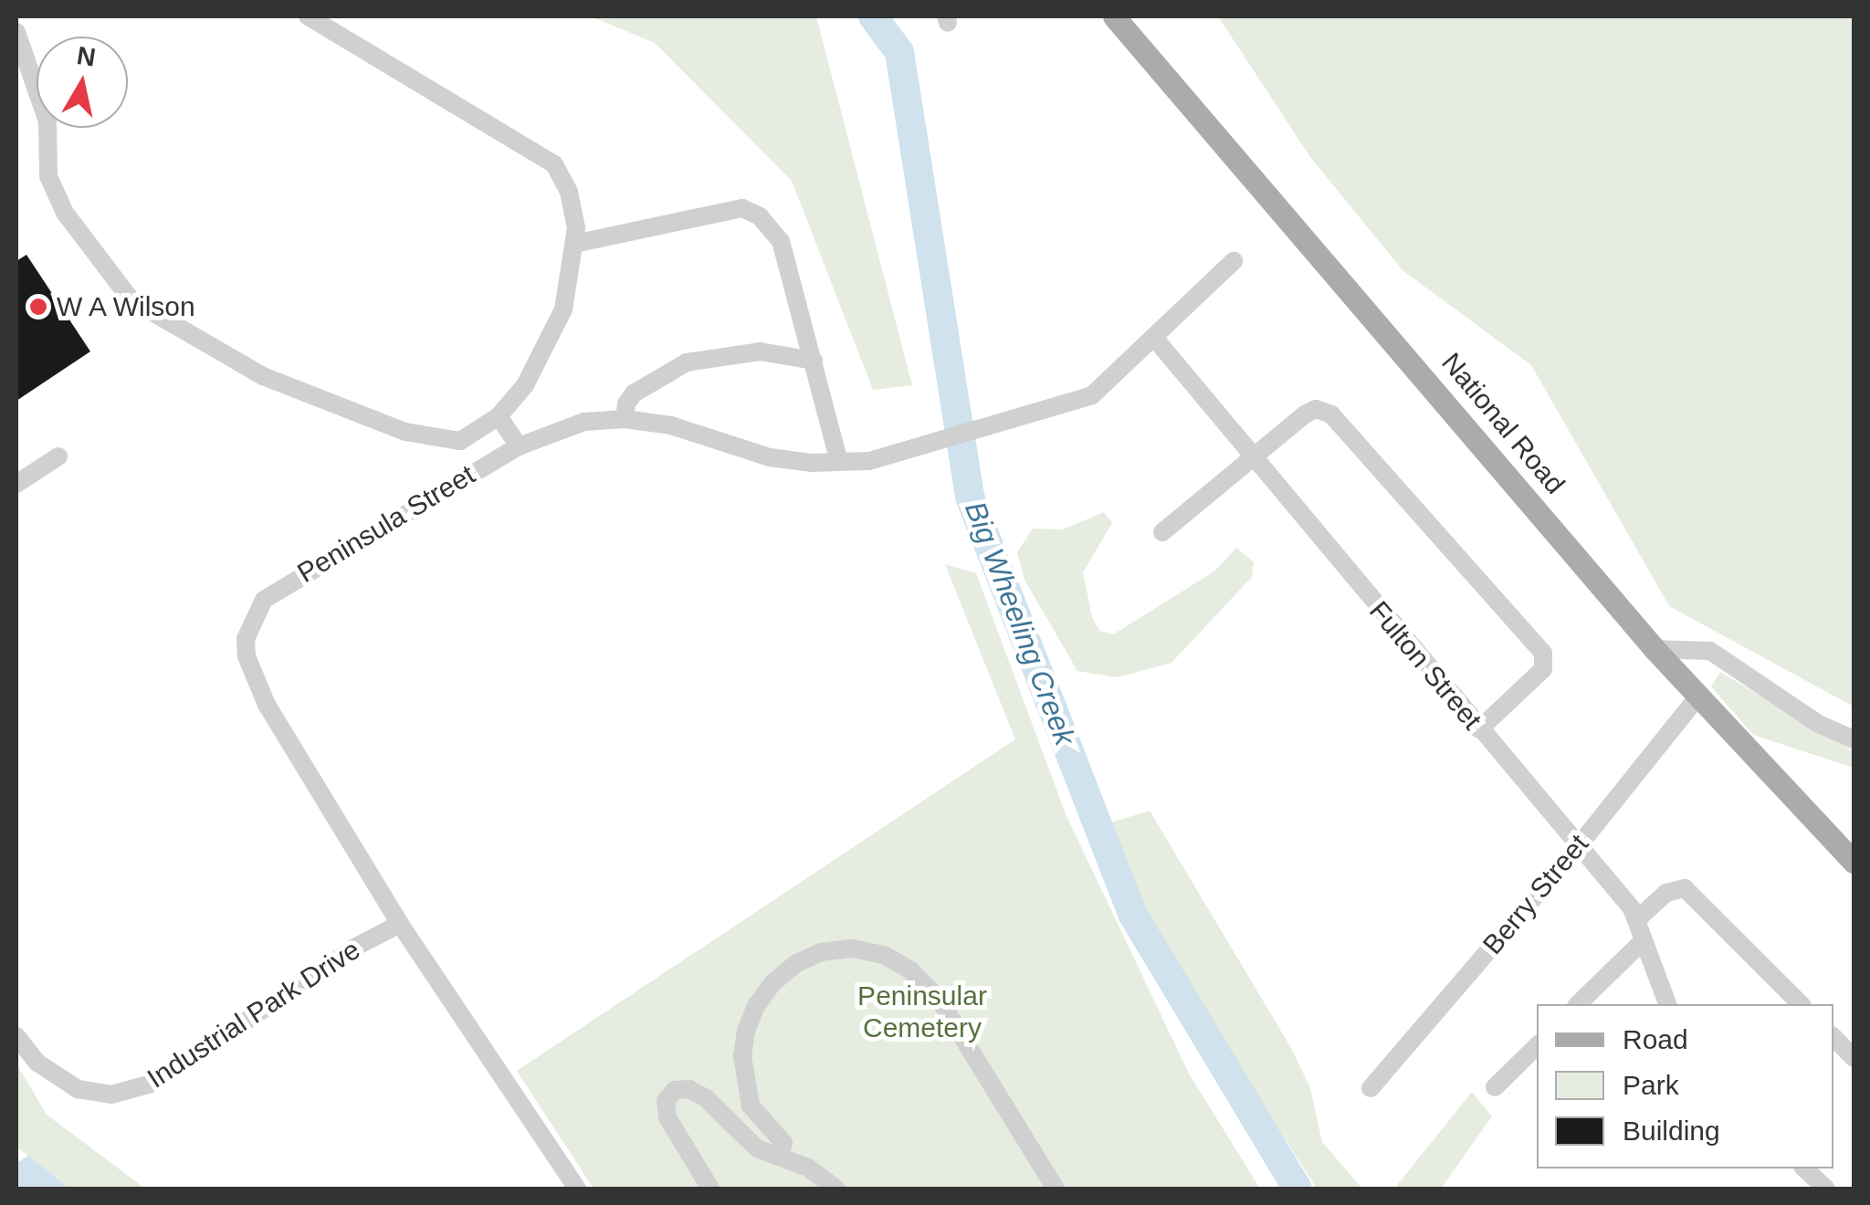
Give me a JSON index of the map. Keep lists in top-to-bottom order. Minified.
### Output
{"streets":{"main road":["National Road"],"street":["Peninsula Street","Fulton Street","Berry Street","Industrial Park Drive"]},"crossings":[["National Road","Berry Street"],["Peninsula Street","Fulton Street"],["Peninsula Street","Industrial Park Drive"],["Fulton Street","Berry Street"]],"water":["Big Wheeling Creek"],"parks":["Peninsular Cemetery"],"places":["W A Wilson"],"legend":["Road","Park","Building"],"north":"top"}
